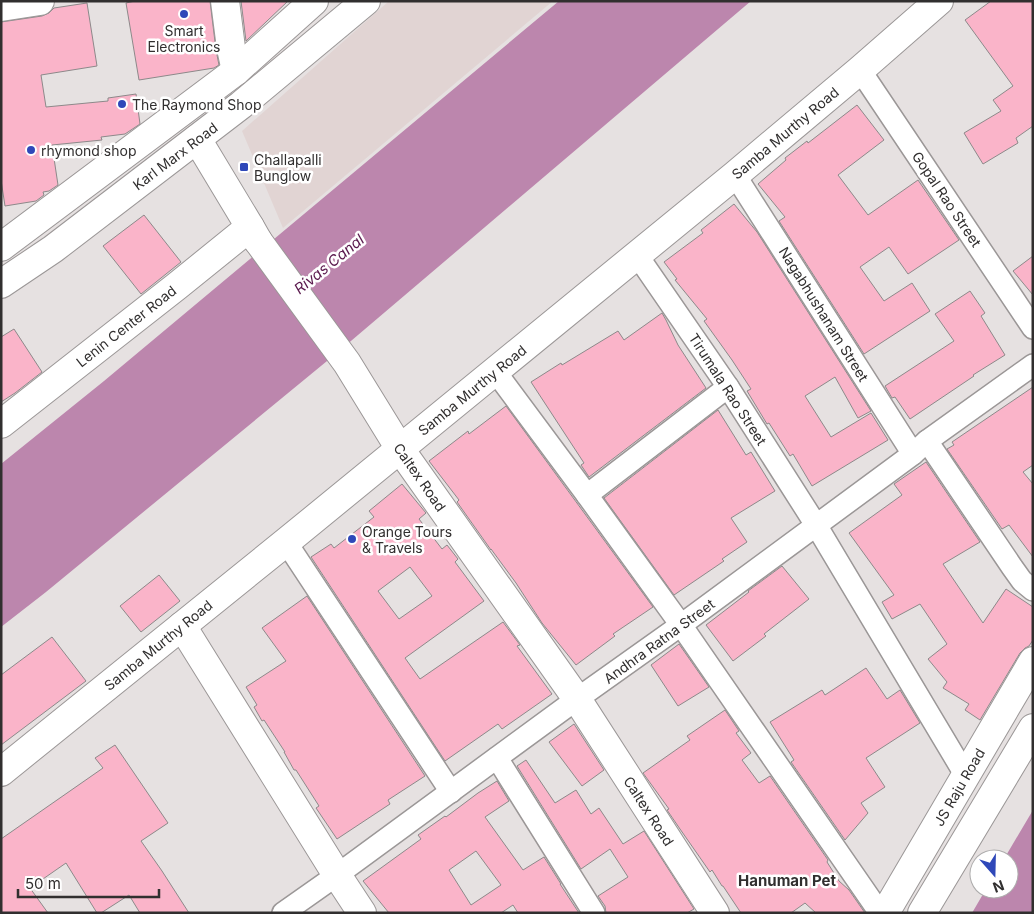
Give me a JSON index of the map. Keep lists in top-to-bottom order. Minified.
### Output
{"streets":{"street":["Samba Murthy Road","Karl Marx Road","Gopal Rao Street","Nagabhushanam Street","Lenin Center Road","Tirumala Rao Street","Caltex Road","Andhra Ratna Street","JS Raju Road"]},"crossings":[["Samba Murthy Road","Gopal Rao Street"],["Samba Murthy Road","Nagabhushanam Street"],["Samba Murthy Road","Tirumala Rao Street"],["Samba Murthy Road","Caltex Road"],["Karl Marx Road","Caltex Road"],["Nagabhushanam Street","Andhra Ratna Street"],["Lenin Center Road","Caltex Road"],["Tirumala Rao Street","Andhra Ratna Street"],["Tirumala Rao Street","JS Raju Road"],["Caltex Road","Andhra Ratna Street"]],"districts":["Hanuman Pet"],"water":["Rivas Canal"],"places":{"other":["Smart Electronics","The Raymond Shop","rhymond shop","Orange Tours & Travels"],"transit":["Challapalli Bunglow"]},"scale_bar":"50 m","north":"bottom"}
